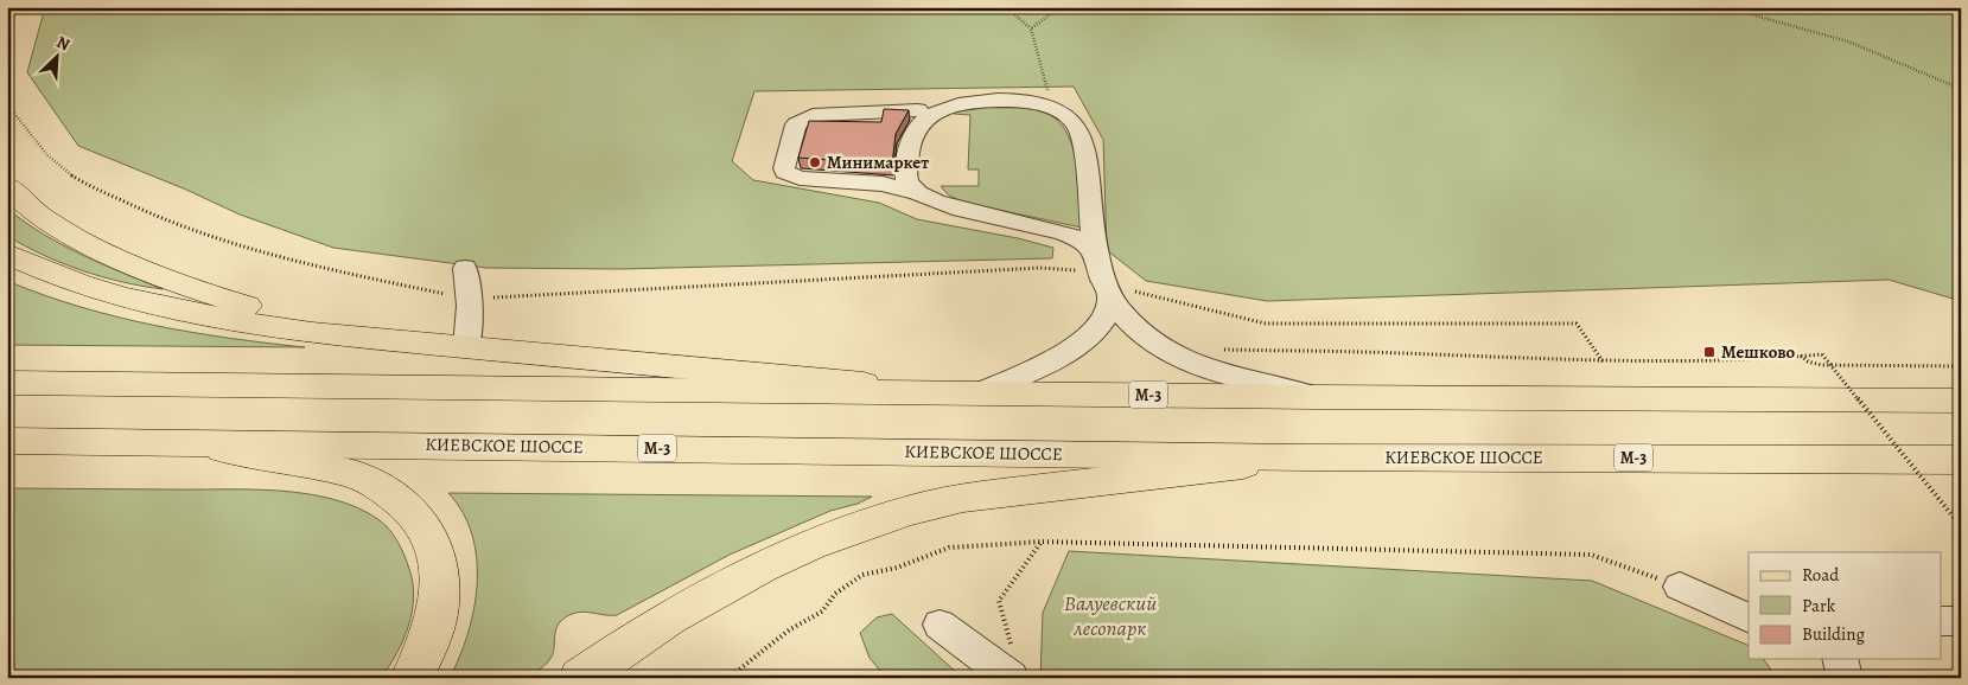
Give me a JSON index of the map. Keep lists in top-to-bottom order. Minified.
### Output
{"streets":{"main road":["М-3","КИЕВСКОЕ ШОССЕ"]},"parks":["Валуевский лесопарк"],"places":{"other":["Минимаркет"],"transit":["Мешково"]},"legend":["Road","Park","Building"],"north":"top right"}
